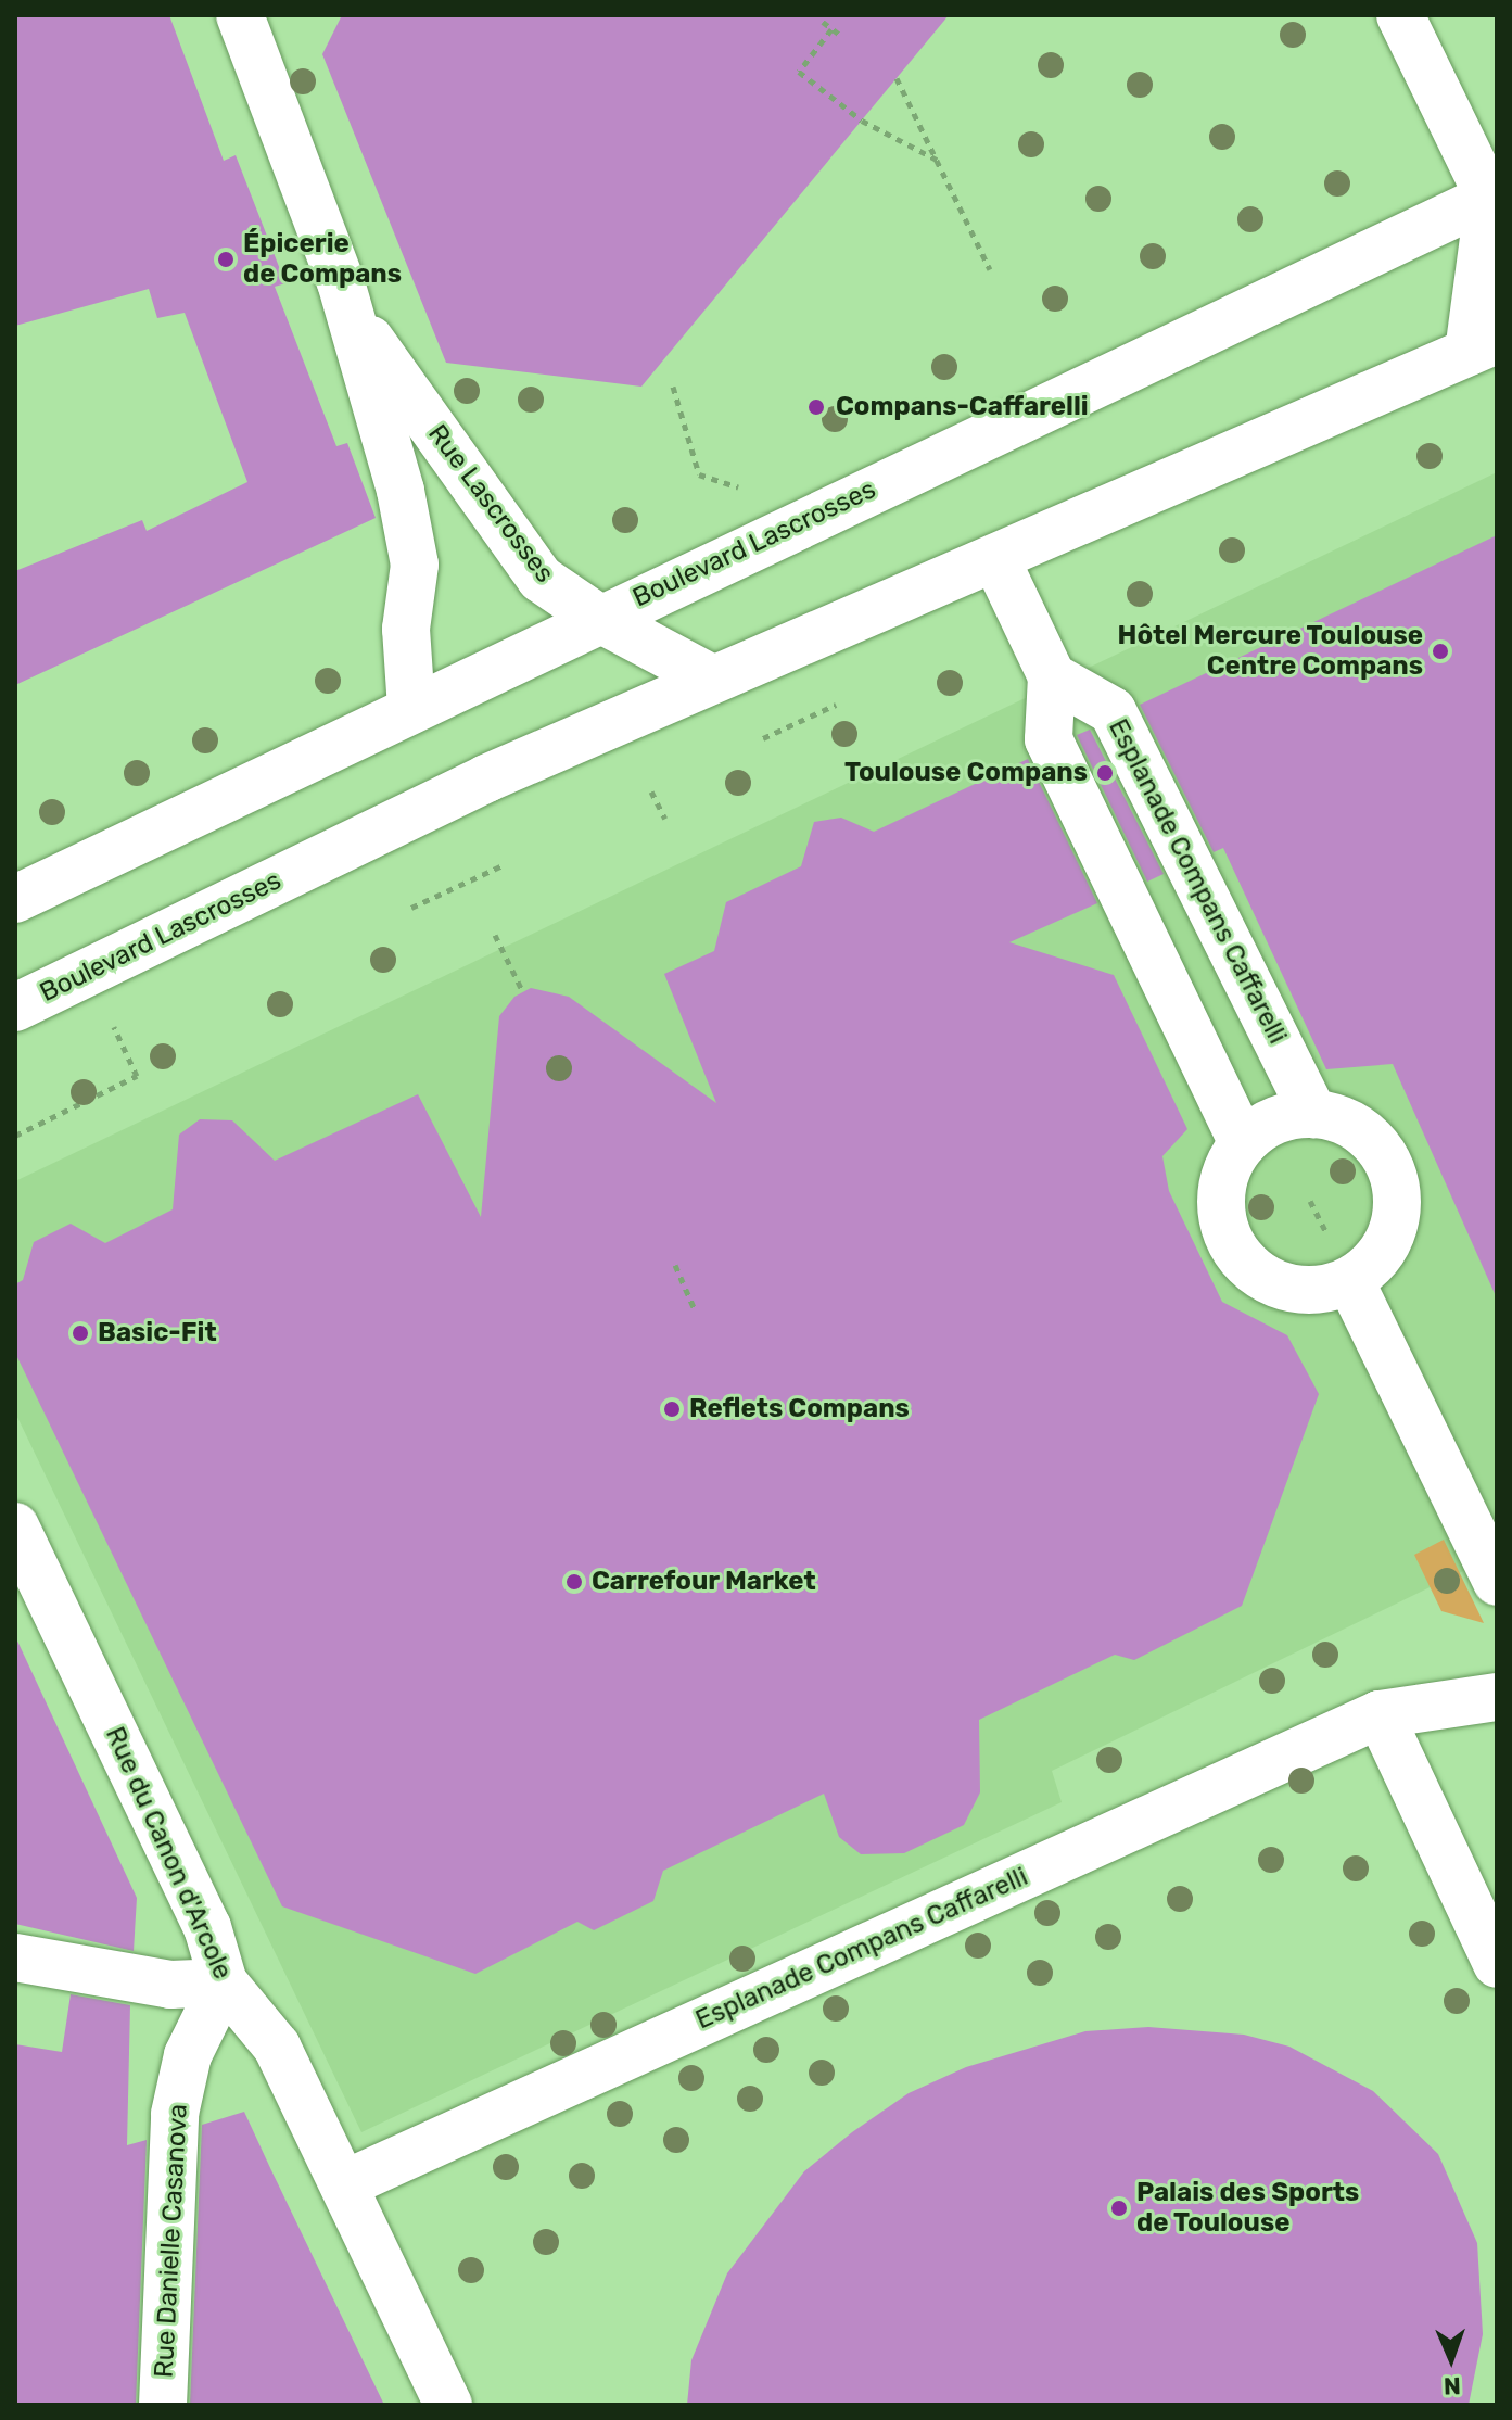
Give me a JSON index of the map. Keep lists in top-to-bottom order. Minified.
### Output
{"streets":{"street":["Rue Lascrosses","Boulevard Lascrosses","Esplanade Compans Caffarelli","Rue du Canon d'Arcole","Rue Danielle Casanova"]},"crossings":[["Rue Lascrosses","Boulevard Lascrosses"],["Esplanade Compans Caffarelli","Rue du Canon d'Arcole"],["Rue du Canon d'Arcole","Rue Danielle Casanova"]],"places":["Épicerie de Compans","Compans-Caffarelli","Hôtel Mercure Toulouse Centre Compans","Toulouse Compans","Basic-Fit","Reflets Compans","Carrefour Market","Palais des Sports de Toulouse"],"north":"bottom"}
